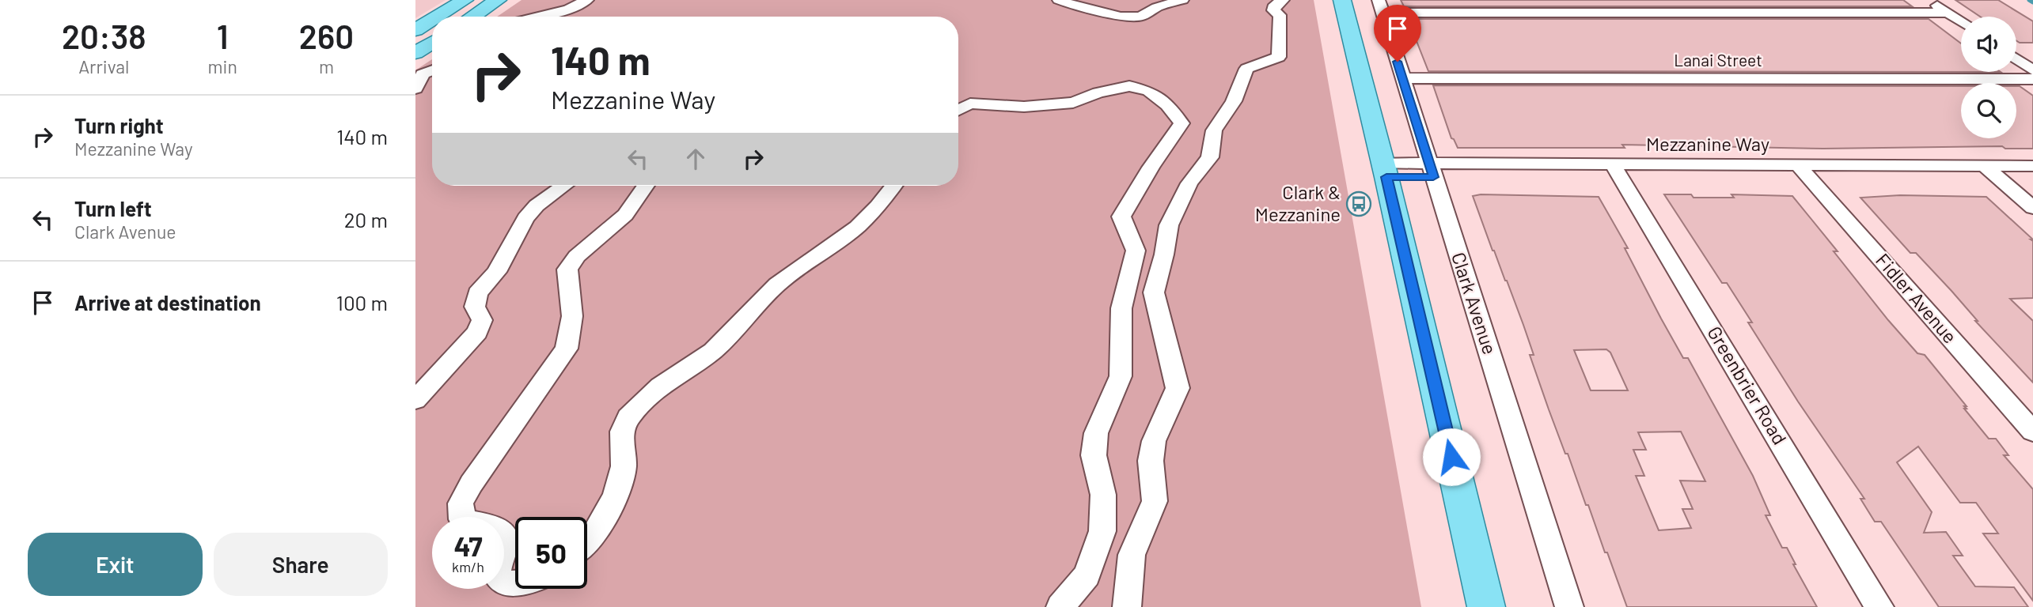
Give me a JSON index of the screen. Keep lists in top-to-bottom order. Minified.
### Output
{"streets":{"street":["Lanai Street","Mezzanine Way","Fidler Avenue","Clark Avenue","Greenbrier Road"]},"crossings":[["Lanai Street","Clark Avenue"],["Mezzanine Way","Fidler Avenue"],["Mezzanine Way","Clark Avenue"],["Mezzanine Way","Greenbrier Road"]],"places":{"bus stop":["Clark & Mezzanine"]},"page":{"eta":["20:38","Arrival","1","min","260","m"],"turn":["140 m","Mezzanine Way"],"list":[{"name":"Turn right","note":"Mezzanine Way","value":"140 m"},{"name":"Turn left","note":"Clark Avenue","value":"20 m"},{"name":"Arrive at destination","value":"100 m"}],"speed":"47 km/h","limit":"50","buttons":["Exit","Share"]}}
